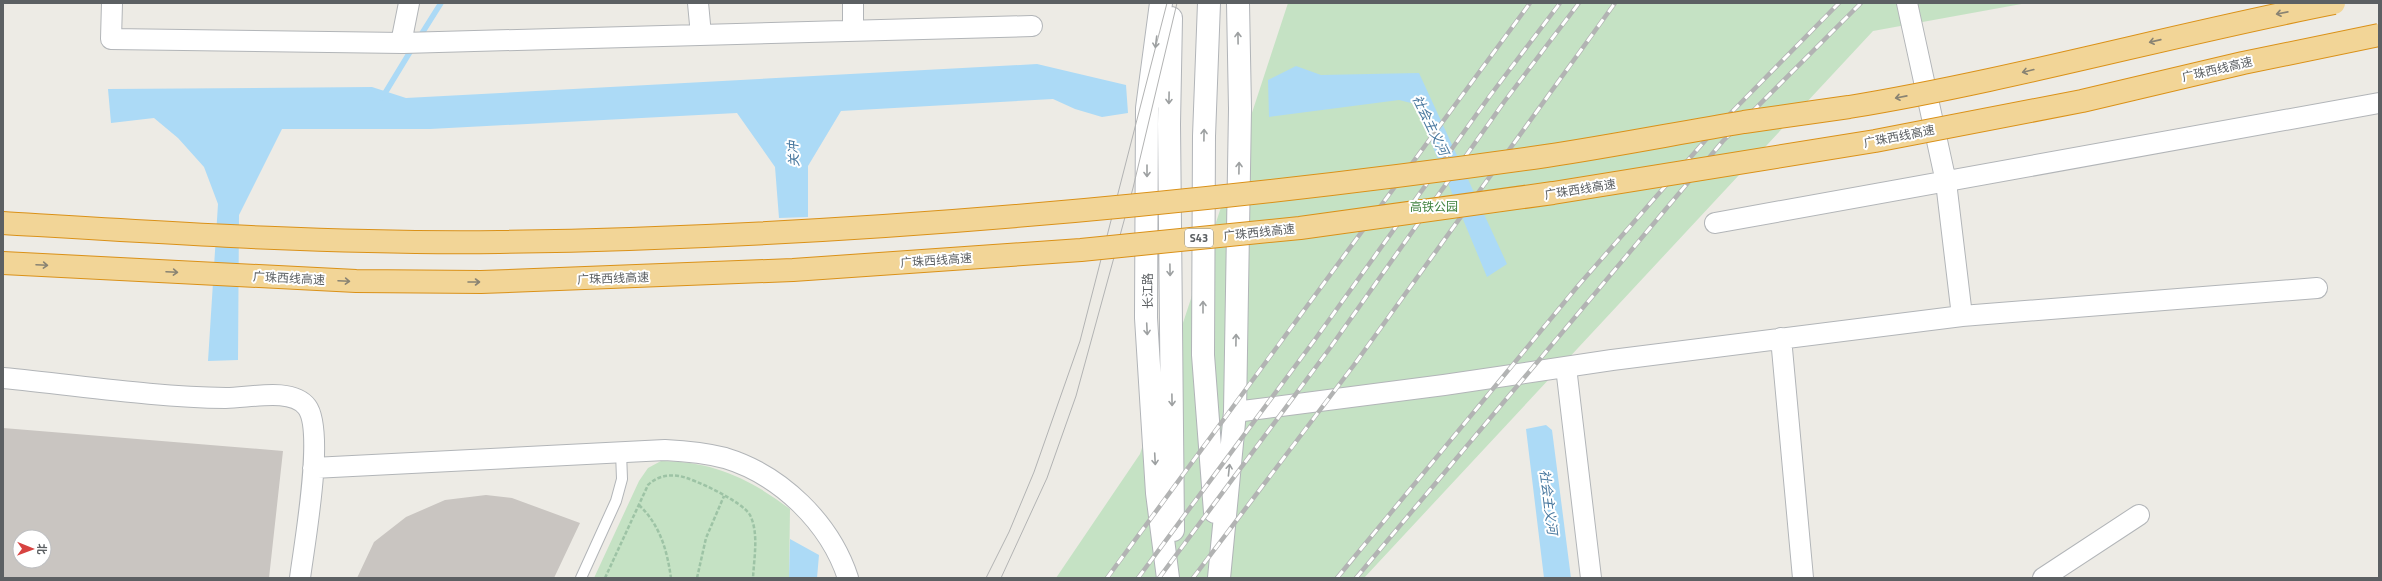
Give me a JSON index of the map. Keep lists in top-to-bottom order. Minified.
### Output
{"streets":{"highway":["广珠西线高速","S43"],"main road":["长江路"]},"water":["社会主义河","关冲"],"parks":["高铁公园"],"north":"right"}
